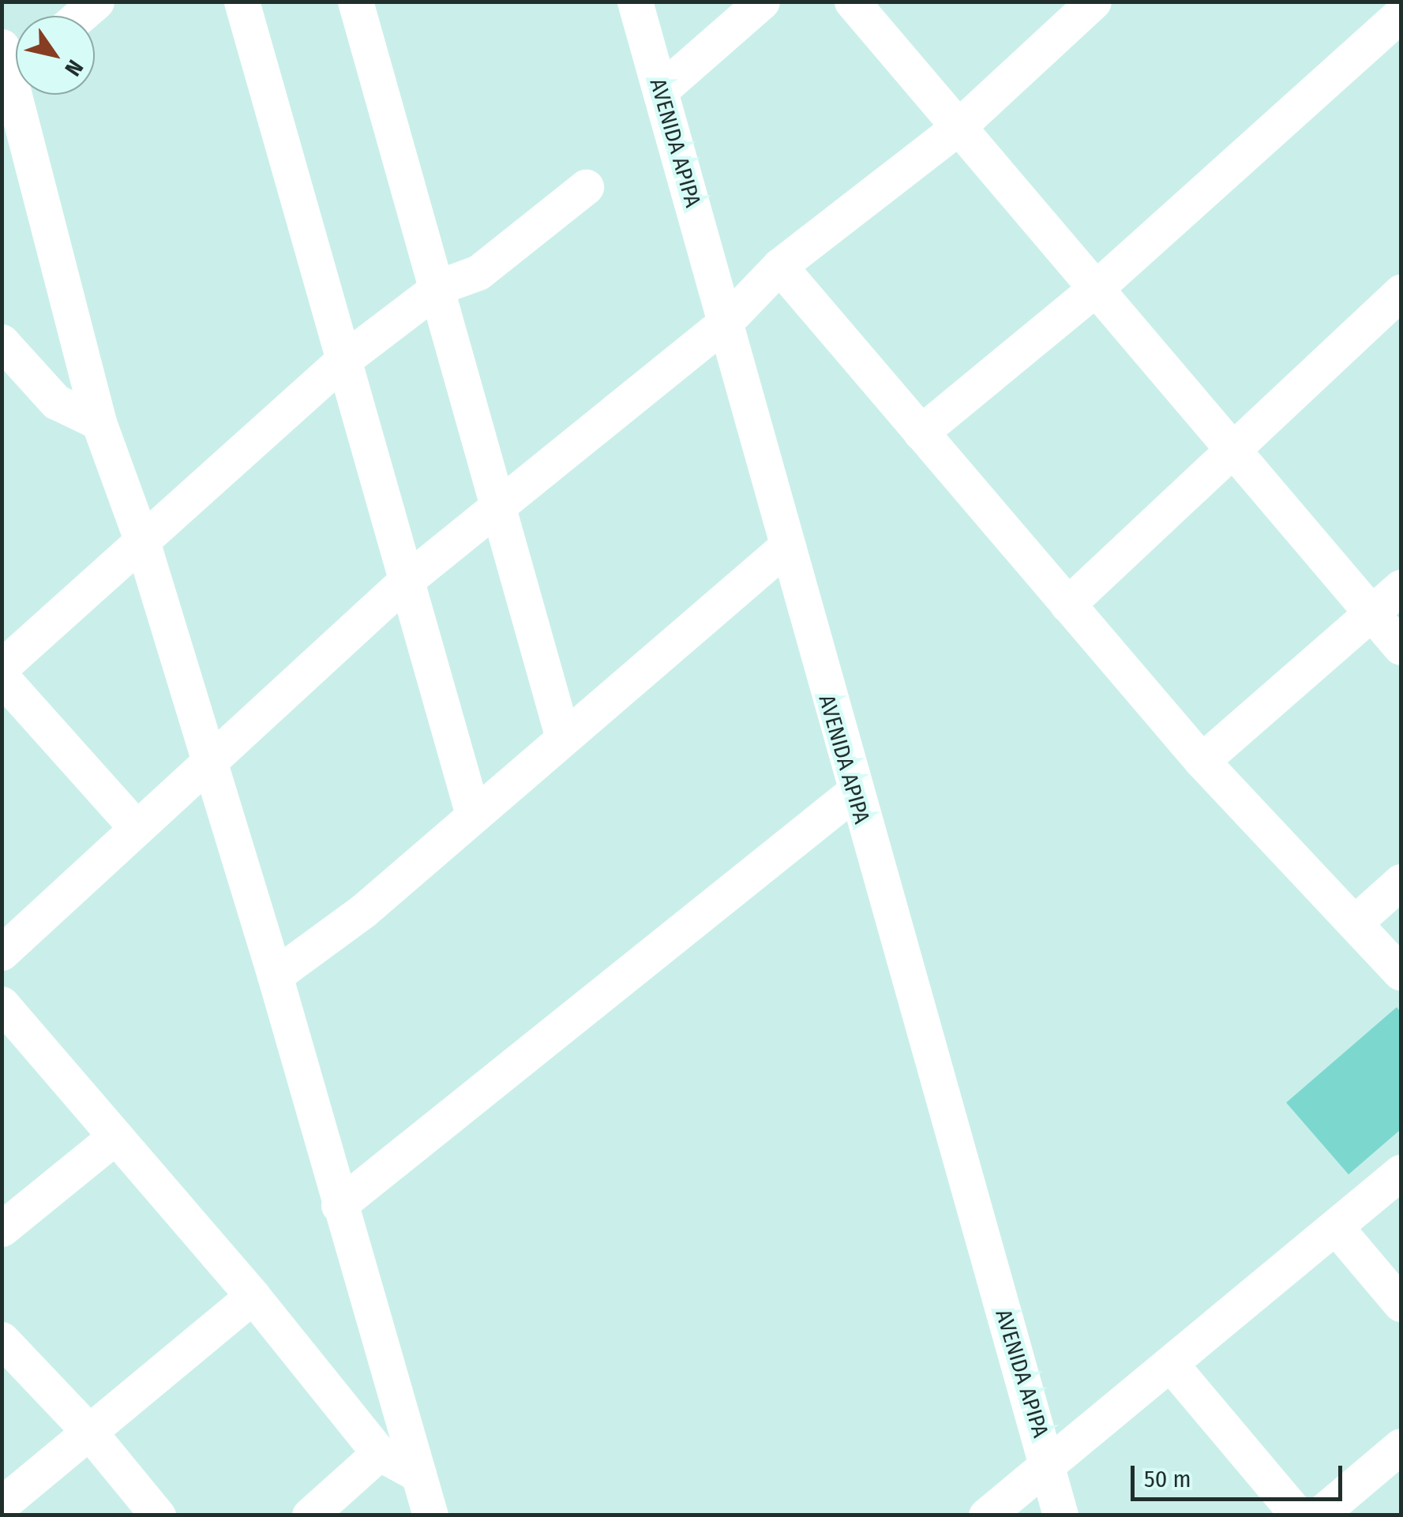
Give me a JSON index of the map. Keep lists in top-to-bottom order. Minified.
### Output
{"streets":{"street":["AVENIDA APIPA"]},"scale_bar":"50 m","north":"bottom right"}
